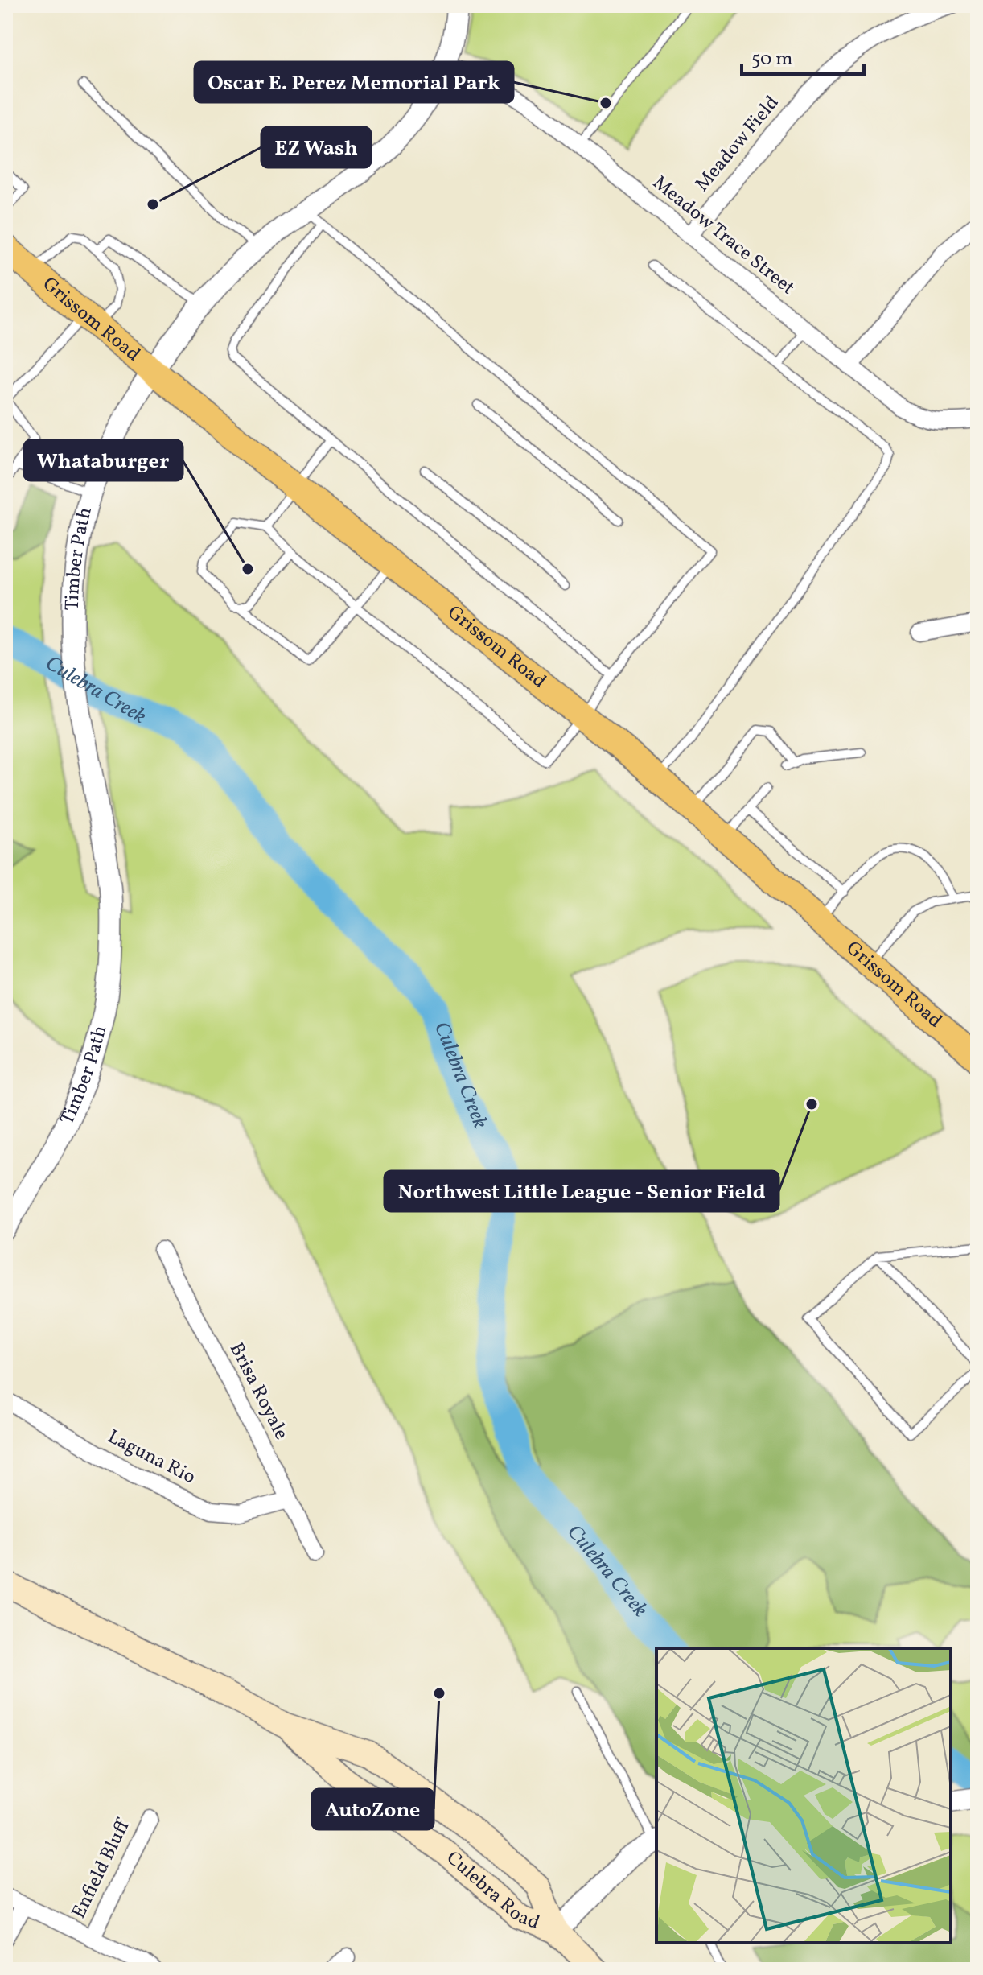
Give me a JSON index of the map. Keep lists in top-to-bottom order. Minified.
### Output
{"streets":{"main road":["Grissom Road","Culebra Road"],"street":["Meadow Field","Meadow Trace Street","Timber Path","Brisa Royale","Laguna Rio","Enfield Bluff"]},"crossings":[["Meadow Field","Meadow Trace Street"],["Meadow Trace Street","Timber Path"],["Grissom Road","Timber Path"],["Brisa Royale","Laguna Rio"]],"water":["Culebra Creek"],"places":["Oscar E. Perez Memorial Park","EZ Wash","Whataburger","Northwest Little League - Senior Field","AutoZone"],"scale_bar":"50 m"}
